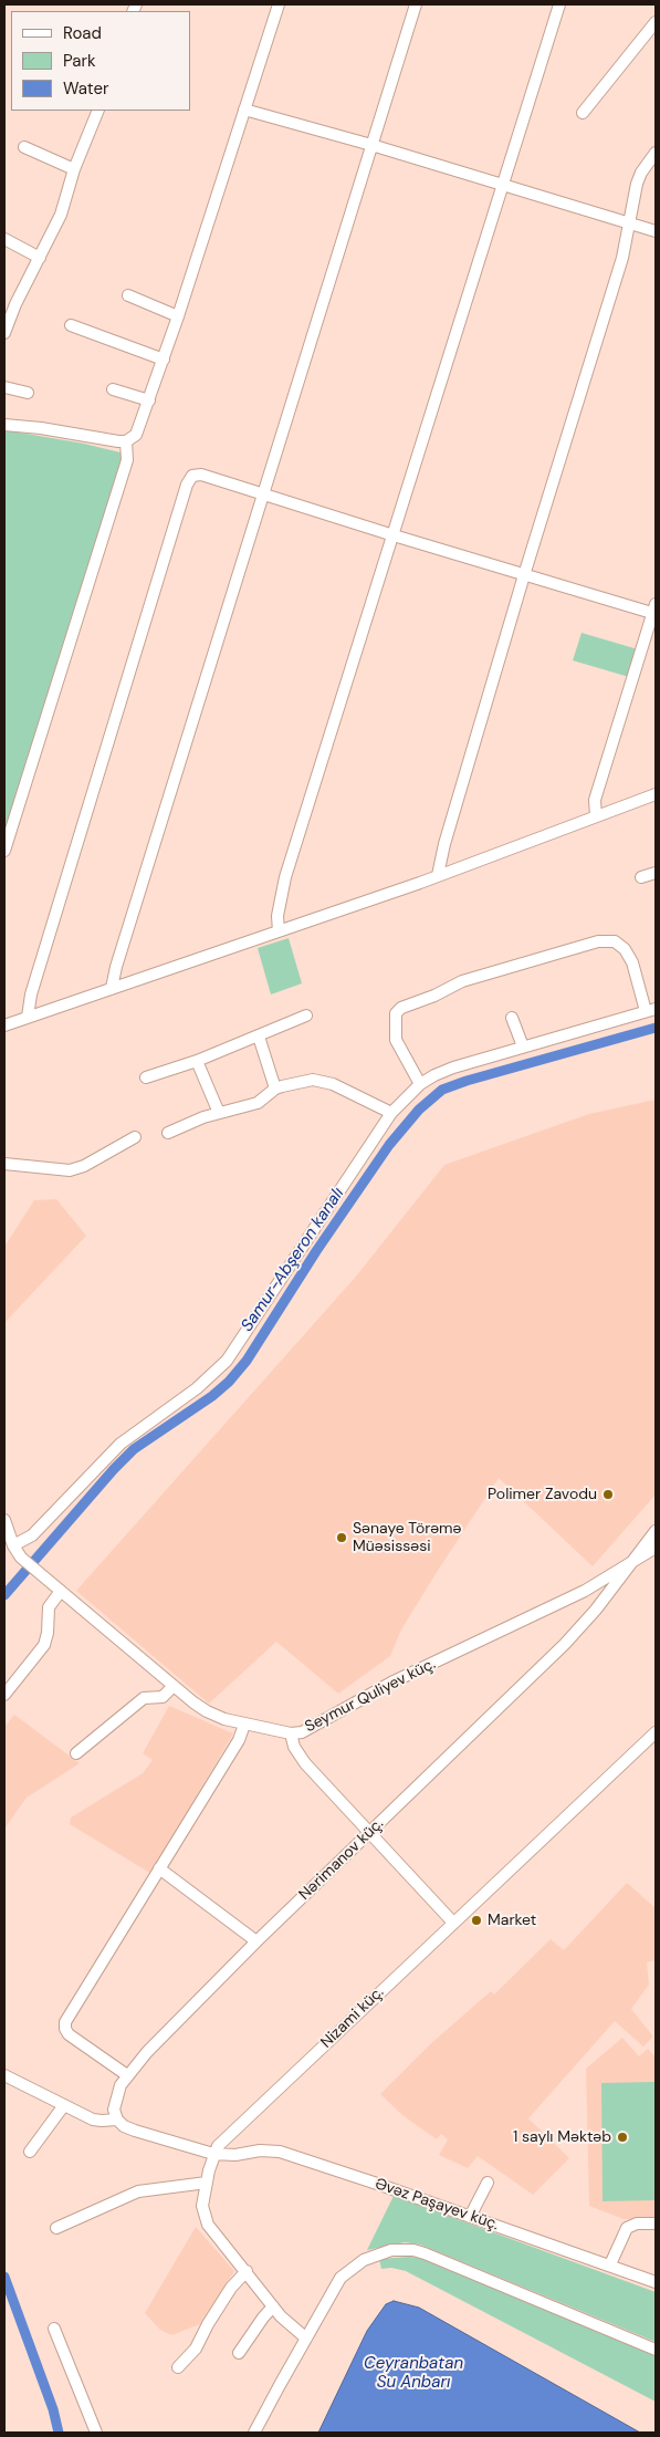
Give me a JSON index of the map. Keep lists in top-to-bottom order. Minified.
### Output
{"streets":{"street":["Seymur Quliyev küç.","Nərimanov küç.","Nizami küç.","Əvəz Paşayev küç."]},"crossings":[["Seymur Quliyev küç.","Nərimanov küç."],["Nizami küç.","Əvəz Paşayev küç."]],"water":["Samur-Abşeron kanalı","Ceyranbatan Su Anbarı"],"places":["Polimer Zavodu","Sənaye Törəmə Müəsissəsi","Market","1 saylı Məktəb"],"legend":["Road","Park","Water"]}
